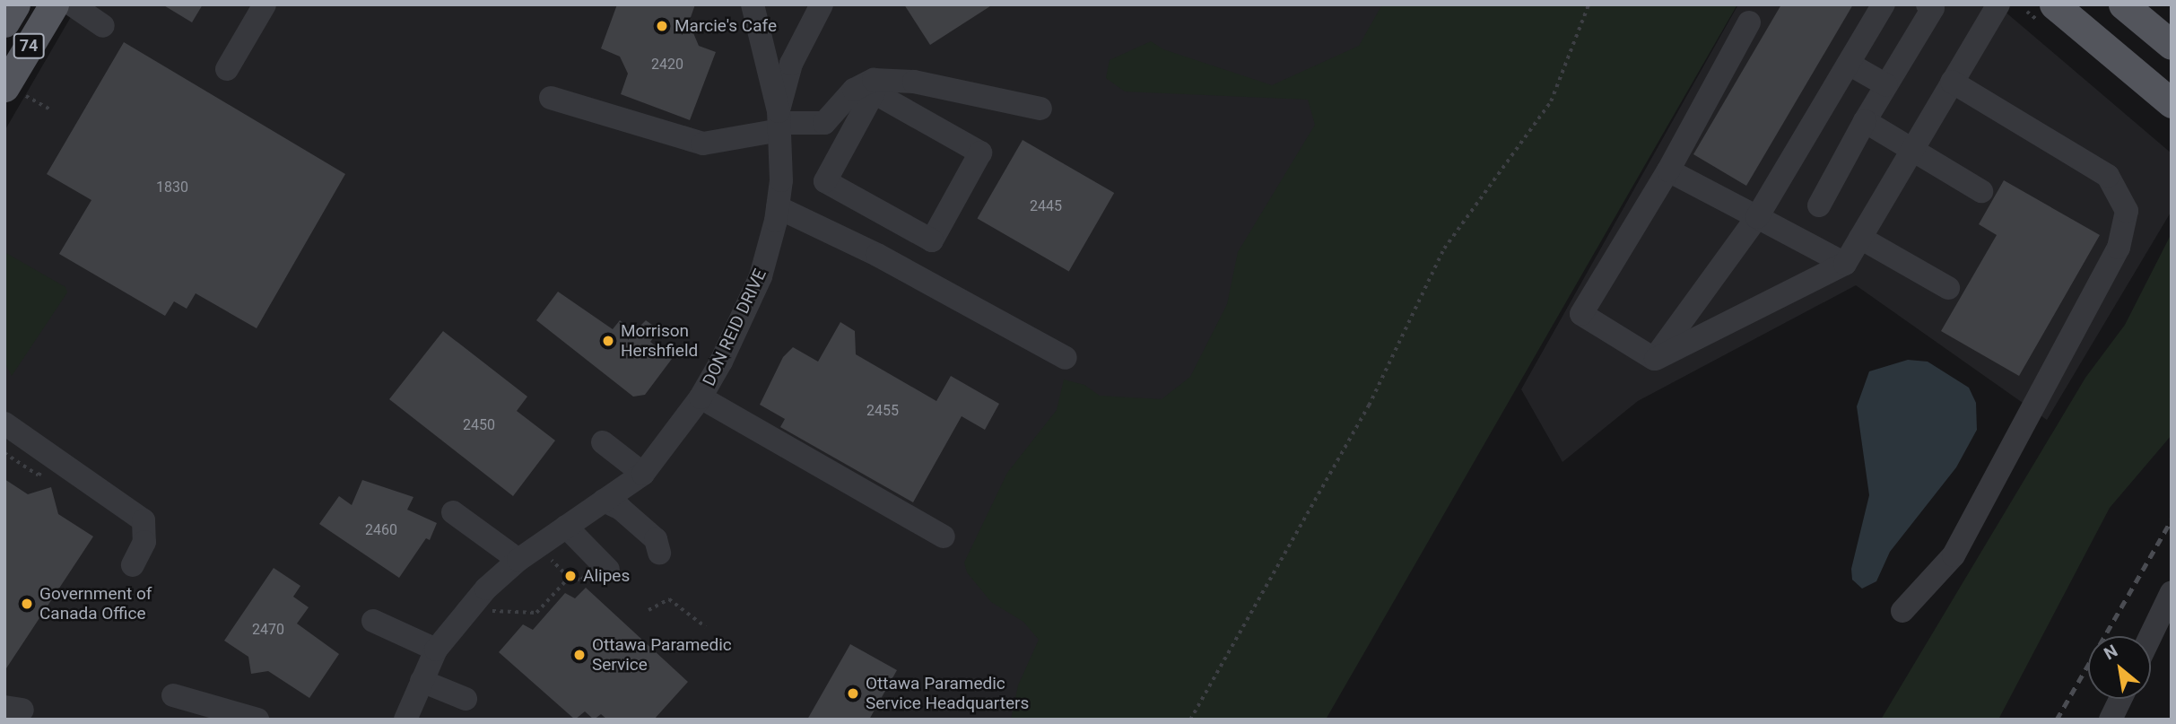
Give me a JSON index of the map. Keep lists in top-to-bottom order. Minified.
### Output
{"streets":{"main road":["74"],"street":["DON REID DRIVE"]},"places":["Marcie's Cafe","Morrison Hershfield","Alipes","Government of Canada Office","Ottawa Paramedic Service","Ottawa Paramedic Service Headquarters"],"house_numbers":["2420","1830","2445","2455","2450","2460","2470"],"north":"top left"}
